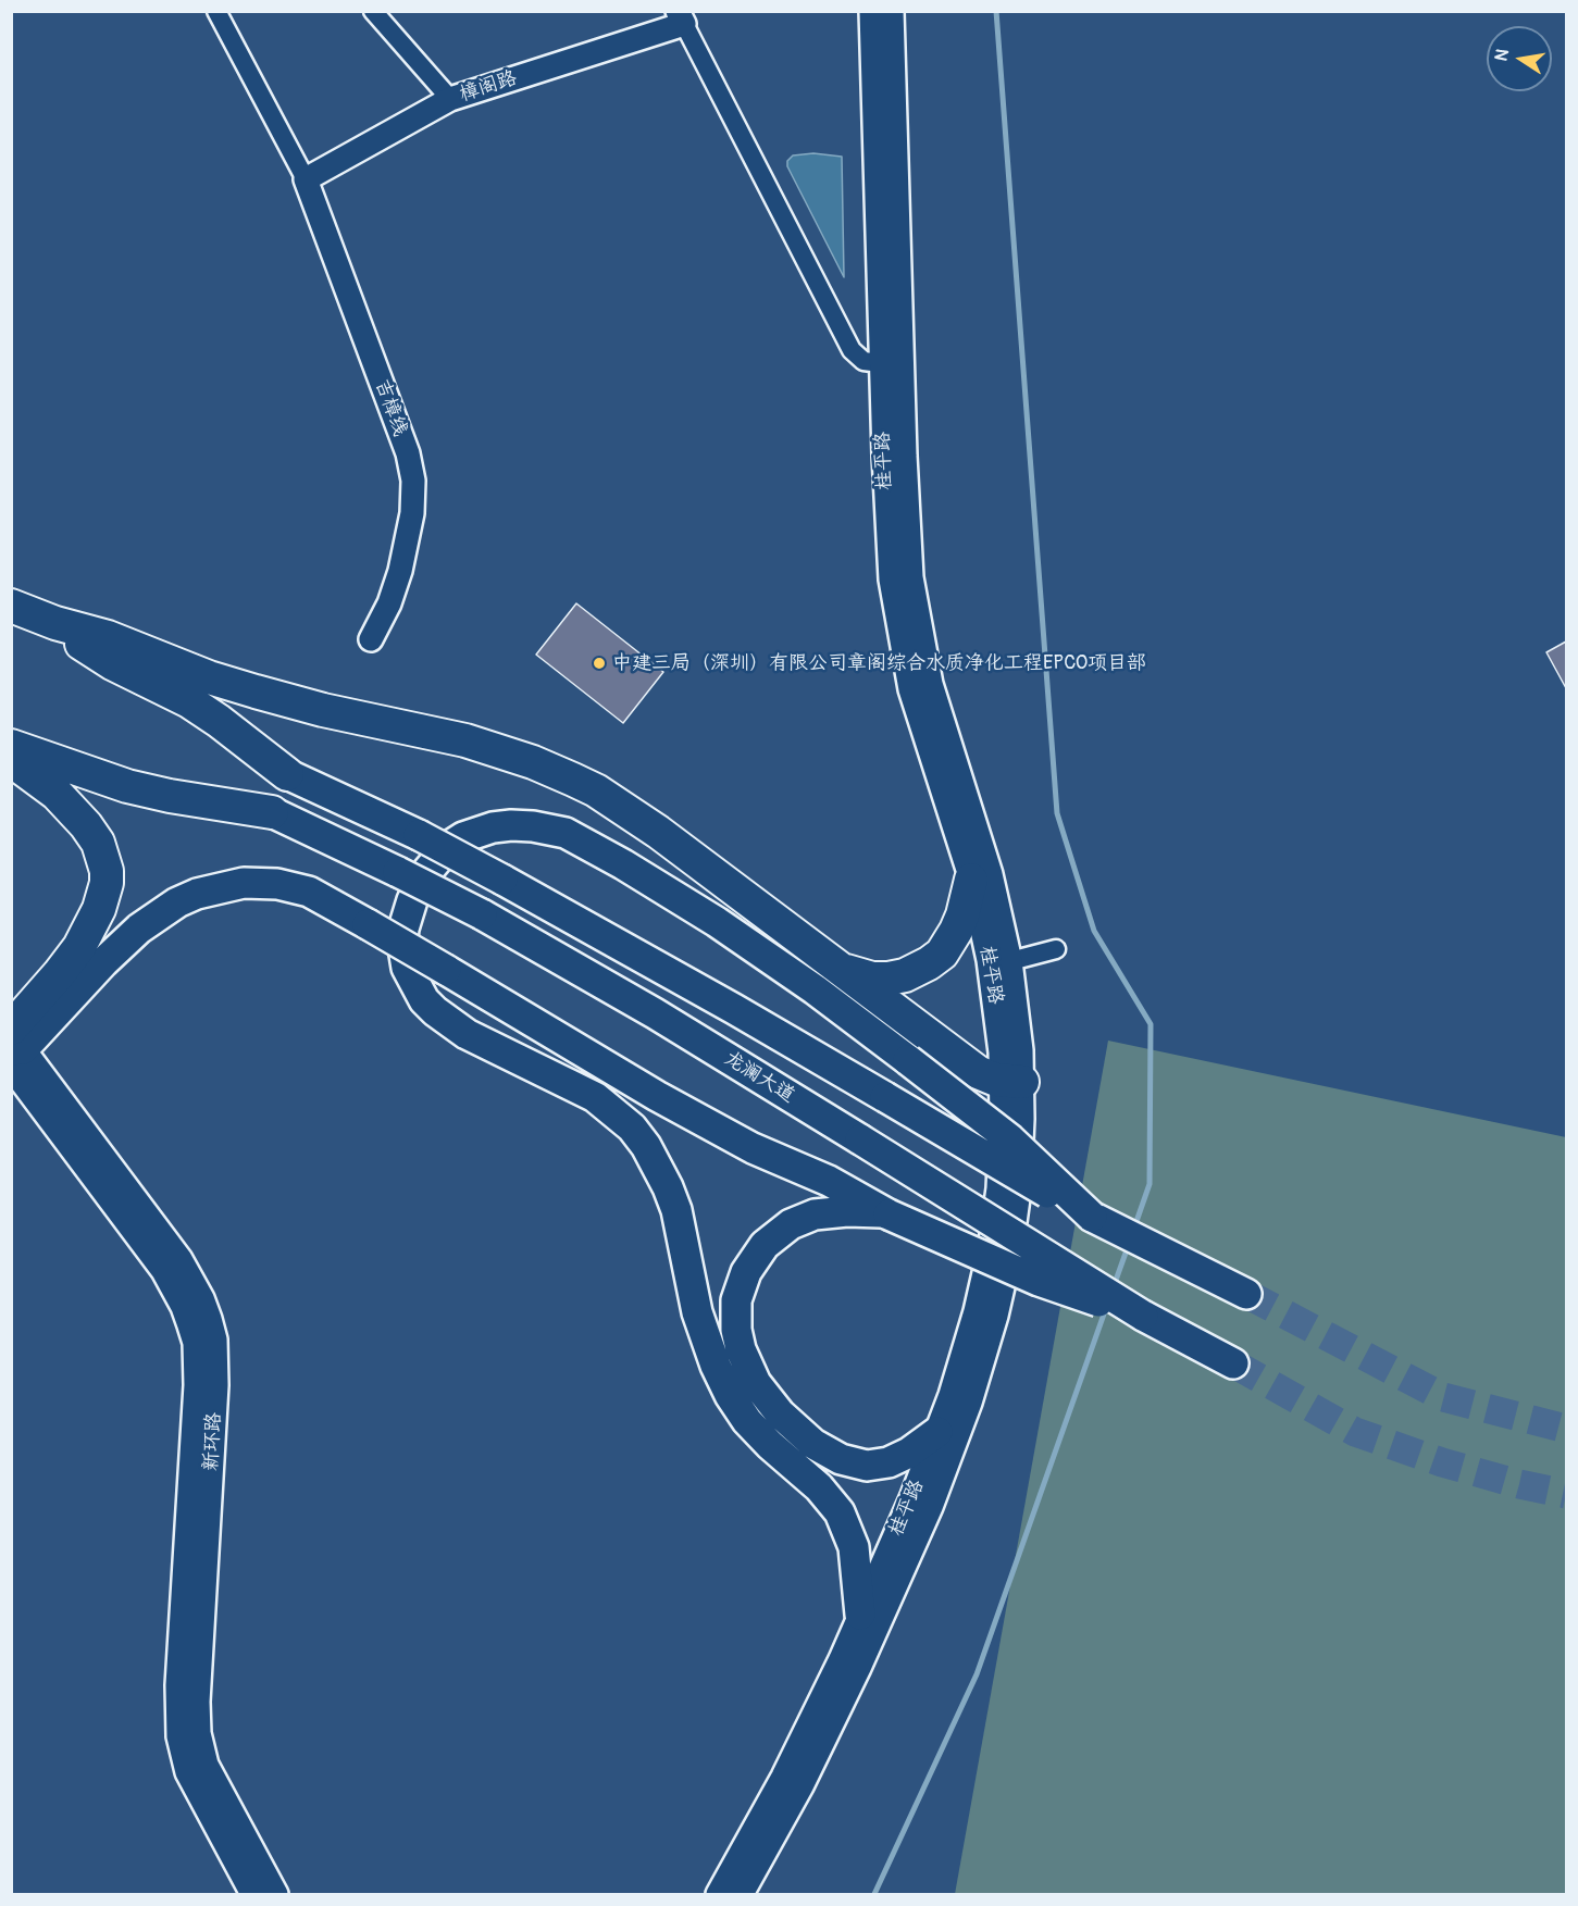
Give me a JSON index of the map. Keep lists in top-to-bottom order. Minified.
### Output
{"streets":{"highway":["龙澜大道"],"street":["樟阁路","吉樟线","桂平路","新环路"]},"crossings":[["樟阁路","吉樟线"]],"places":["中建三局（深圳）有限公司章阁综合水质净化工程EPCO项目部"],"north":"left"}
